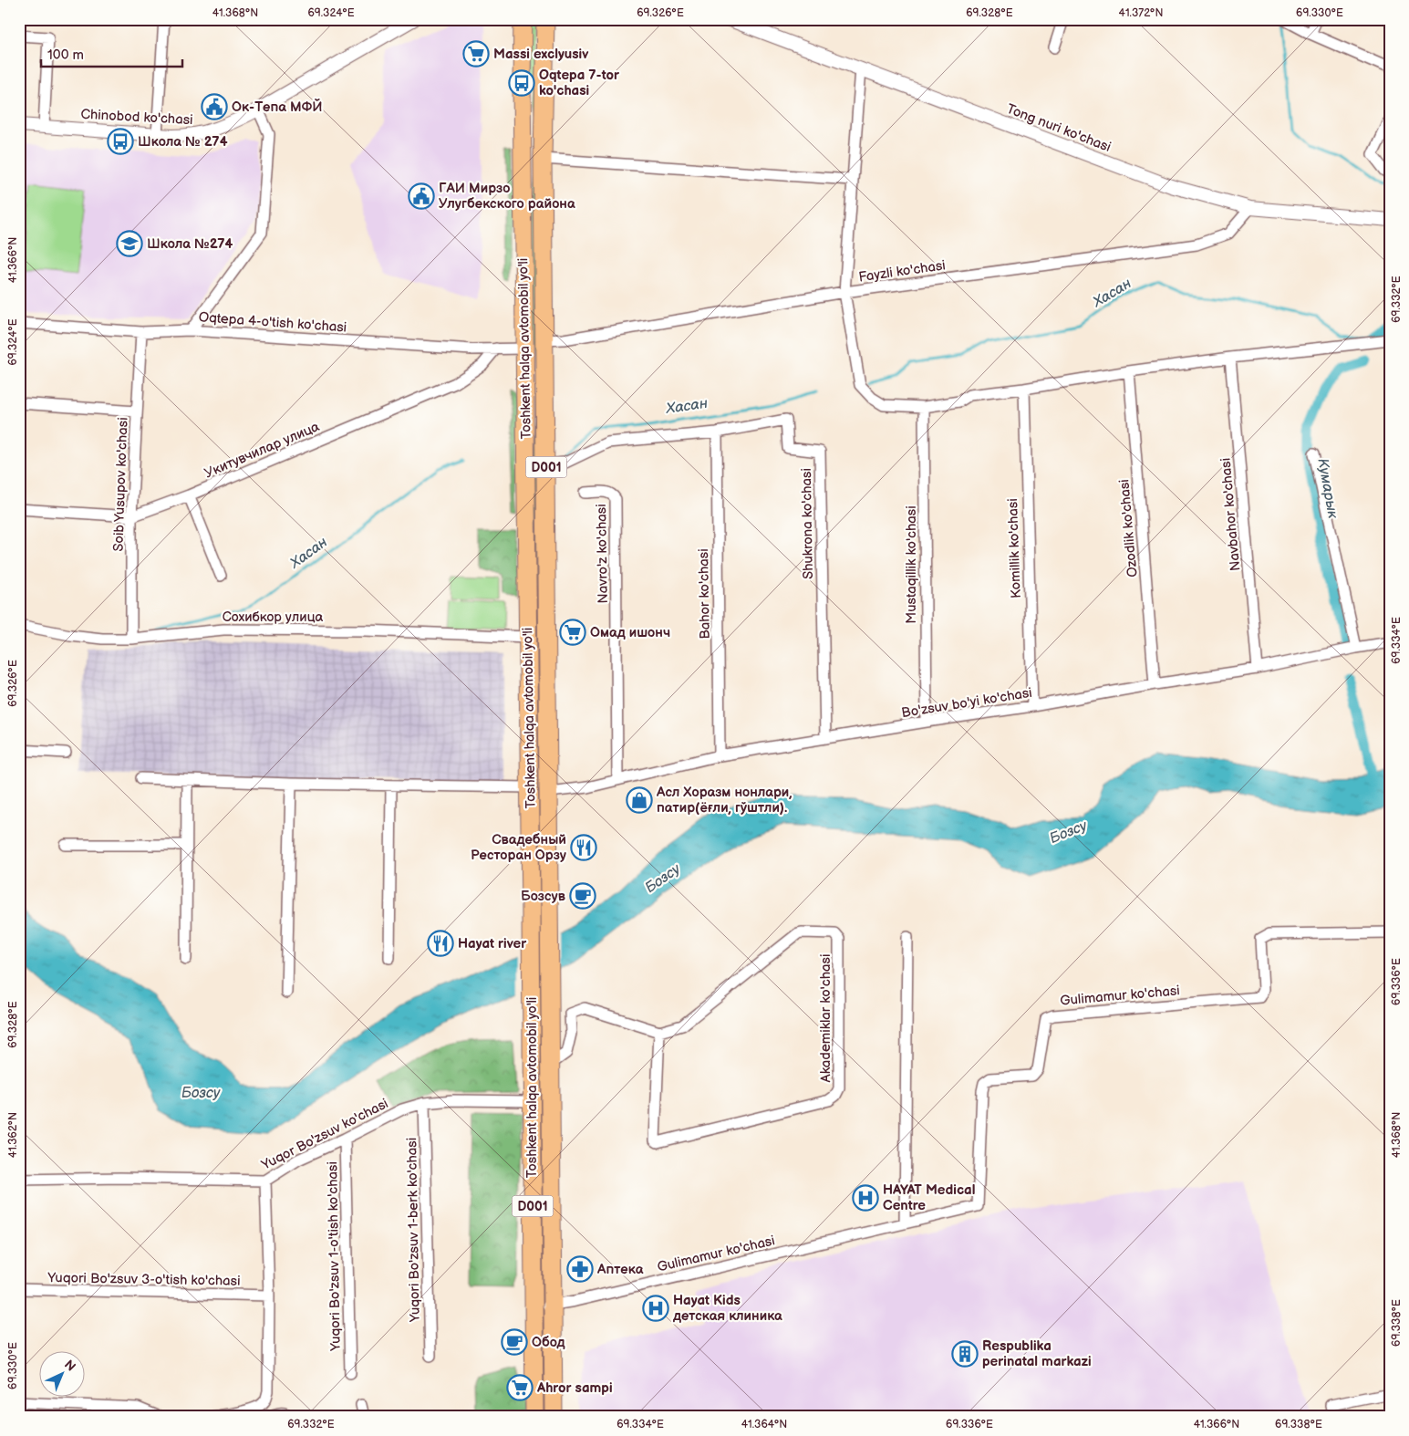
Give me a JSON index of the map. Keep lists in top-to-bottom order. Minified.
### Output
{"streets":{"highway":["Toshkent halqa avtomobil yo'li","D001"],"street":["Chinobod ko'chasi","Tong nuri ko'chasi","Fayzli ko'chasi","Oqtepa 4-o'tish ko'chasi","Укитувчилар улица","Soib Yusupov ko'chasi","Navbahor ko'chasi","Shukrona ko'chasi","Ozodlik ko'chasi","Komillik ko'chasi","Navro'z ko'chasi","Mustaqillik ko'chasi","Bahor ko'chasi","Сохибкор улица","Bo'zsuv bo'yi ko'chasi","Gulimamur ko'chasi","Akademiklar ko'chasi","Yuqor Bo'zsuv ko'chasi","Yuqori Bo'zsuv 1-berk ko'chasi","Yuqori Bo'zsuv 1-o'tish ko'chasi","Yuqori Bo'zsuv 3-o'tish ko'chasi"]},"crossings":[["Tong nuri ko'chasi","Fayzli ko'chasi"],["Fayzli ko'chasi","Toshkent halqa avtomobil yo'li"],["Oqtepa 4-o'tish ko'chasi","Toshkent halqa avtomobil yo'li"],["Oqtepa 4-o'tish ko'chasi","Укитувчилар улица"],["Oqtepa 4-o'tish ko'chasi","Soib Yusupov ko'chasi"],["Toshkent halqa avtomobil yo'li","Shukrona ko'chasi"],["Toshkent halqa avtomobil yo'li","Сохибкор улица"],["Toshkent halqa avtomobil yo'li","Bo'zsuv bo'yi ko'chasi"],["Toshkent halqa avtomobil yo'li","Gulimamur ko'chasi"],["Toshkent halqa avtomobil yo'li","Yuqor Bo'zsuv ko'chasi"],["Укитувчилар улица","Soib Yusupov ko'chasi"],["Soib Yusupov ko'chasi","Сохибкор улица"],["Navbahor ko'chasi","Bo'zsuv bo'yi ko'chasi"],["Shukrona ko'chasi","Bahor ko'chasi"],["Shukrona ko'chasi","Bo'zsuv bo'yi ko'chasi"],["Ozodlik ko'chasi","Bo'zsuv bo'yi ko'chasi"],["Komillik ko'chasi","Bo'zsuv bo'yi ko'chasi"],["Navro'z ko'chasi","Bo'zsuv bo'yi ko'chasi"],["Mustaqillik ko'chasi","Bo'zsuv bo'yi ko'chasi"],["Bahor ko'chasi","Bo'zsuv bo'yi ko'chasi"],["Yuqor Bo'zsuv ko'chasi","Yuqori Bo'zsuv 1-berk ko'chasi"],["Yuqor Bo'zsuv ko'chasi","Yuqori Bo'zsuv 1-o'tish ko'chasi"]],"water":["Хасан","Кумарык","Бозсу"],"places":{"supermarket":["Massi exclyusiv","Омад ишонч","Ahror sampi"],"bus stop":["Oqtepa 7-tor ko'chasi","Школа № 274"],"public building":["Ок-Тепа МФЙ","ГАИ Мирзо Улугбекского района"],"school or university":["Школа №274"],"shop":["Асл Хоразм нонлари, патир(ёғли, гўштли)."],"restaurant":["Свадебный Ресторан Орзу","Hayat river"],"cafe":["Бозсув","Обод"],"hospital":["HAYAT Medical Centre","Hayat Kids детская клиника"],"pharmacy":["Аптека"],"building":["Respublika perinatal markazi"]},"scale_bar":"100 m","north":"top right","coordinates":["41.368°N","69.324°E","69.326°E","69.328°E","41.372°N","69.330°E","41.366°N","69.332°E","69.334°E","69.336°E","41.362°N","69.338°E","41.364°N"]}
